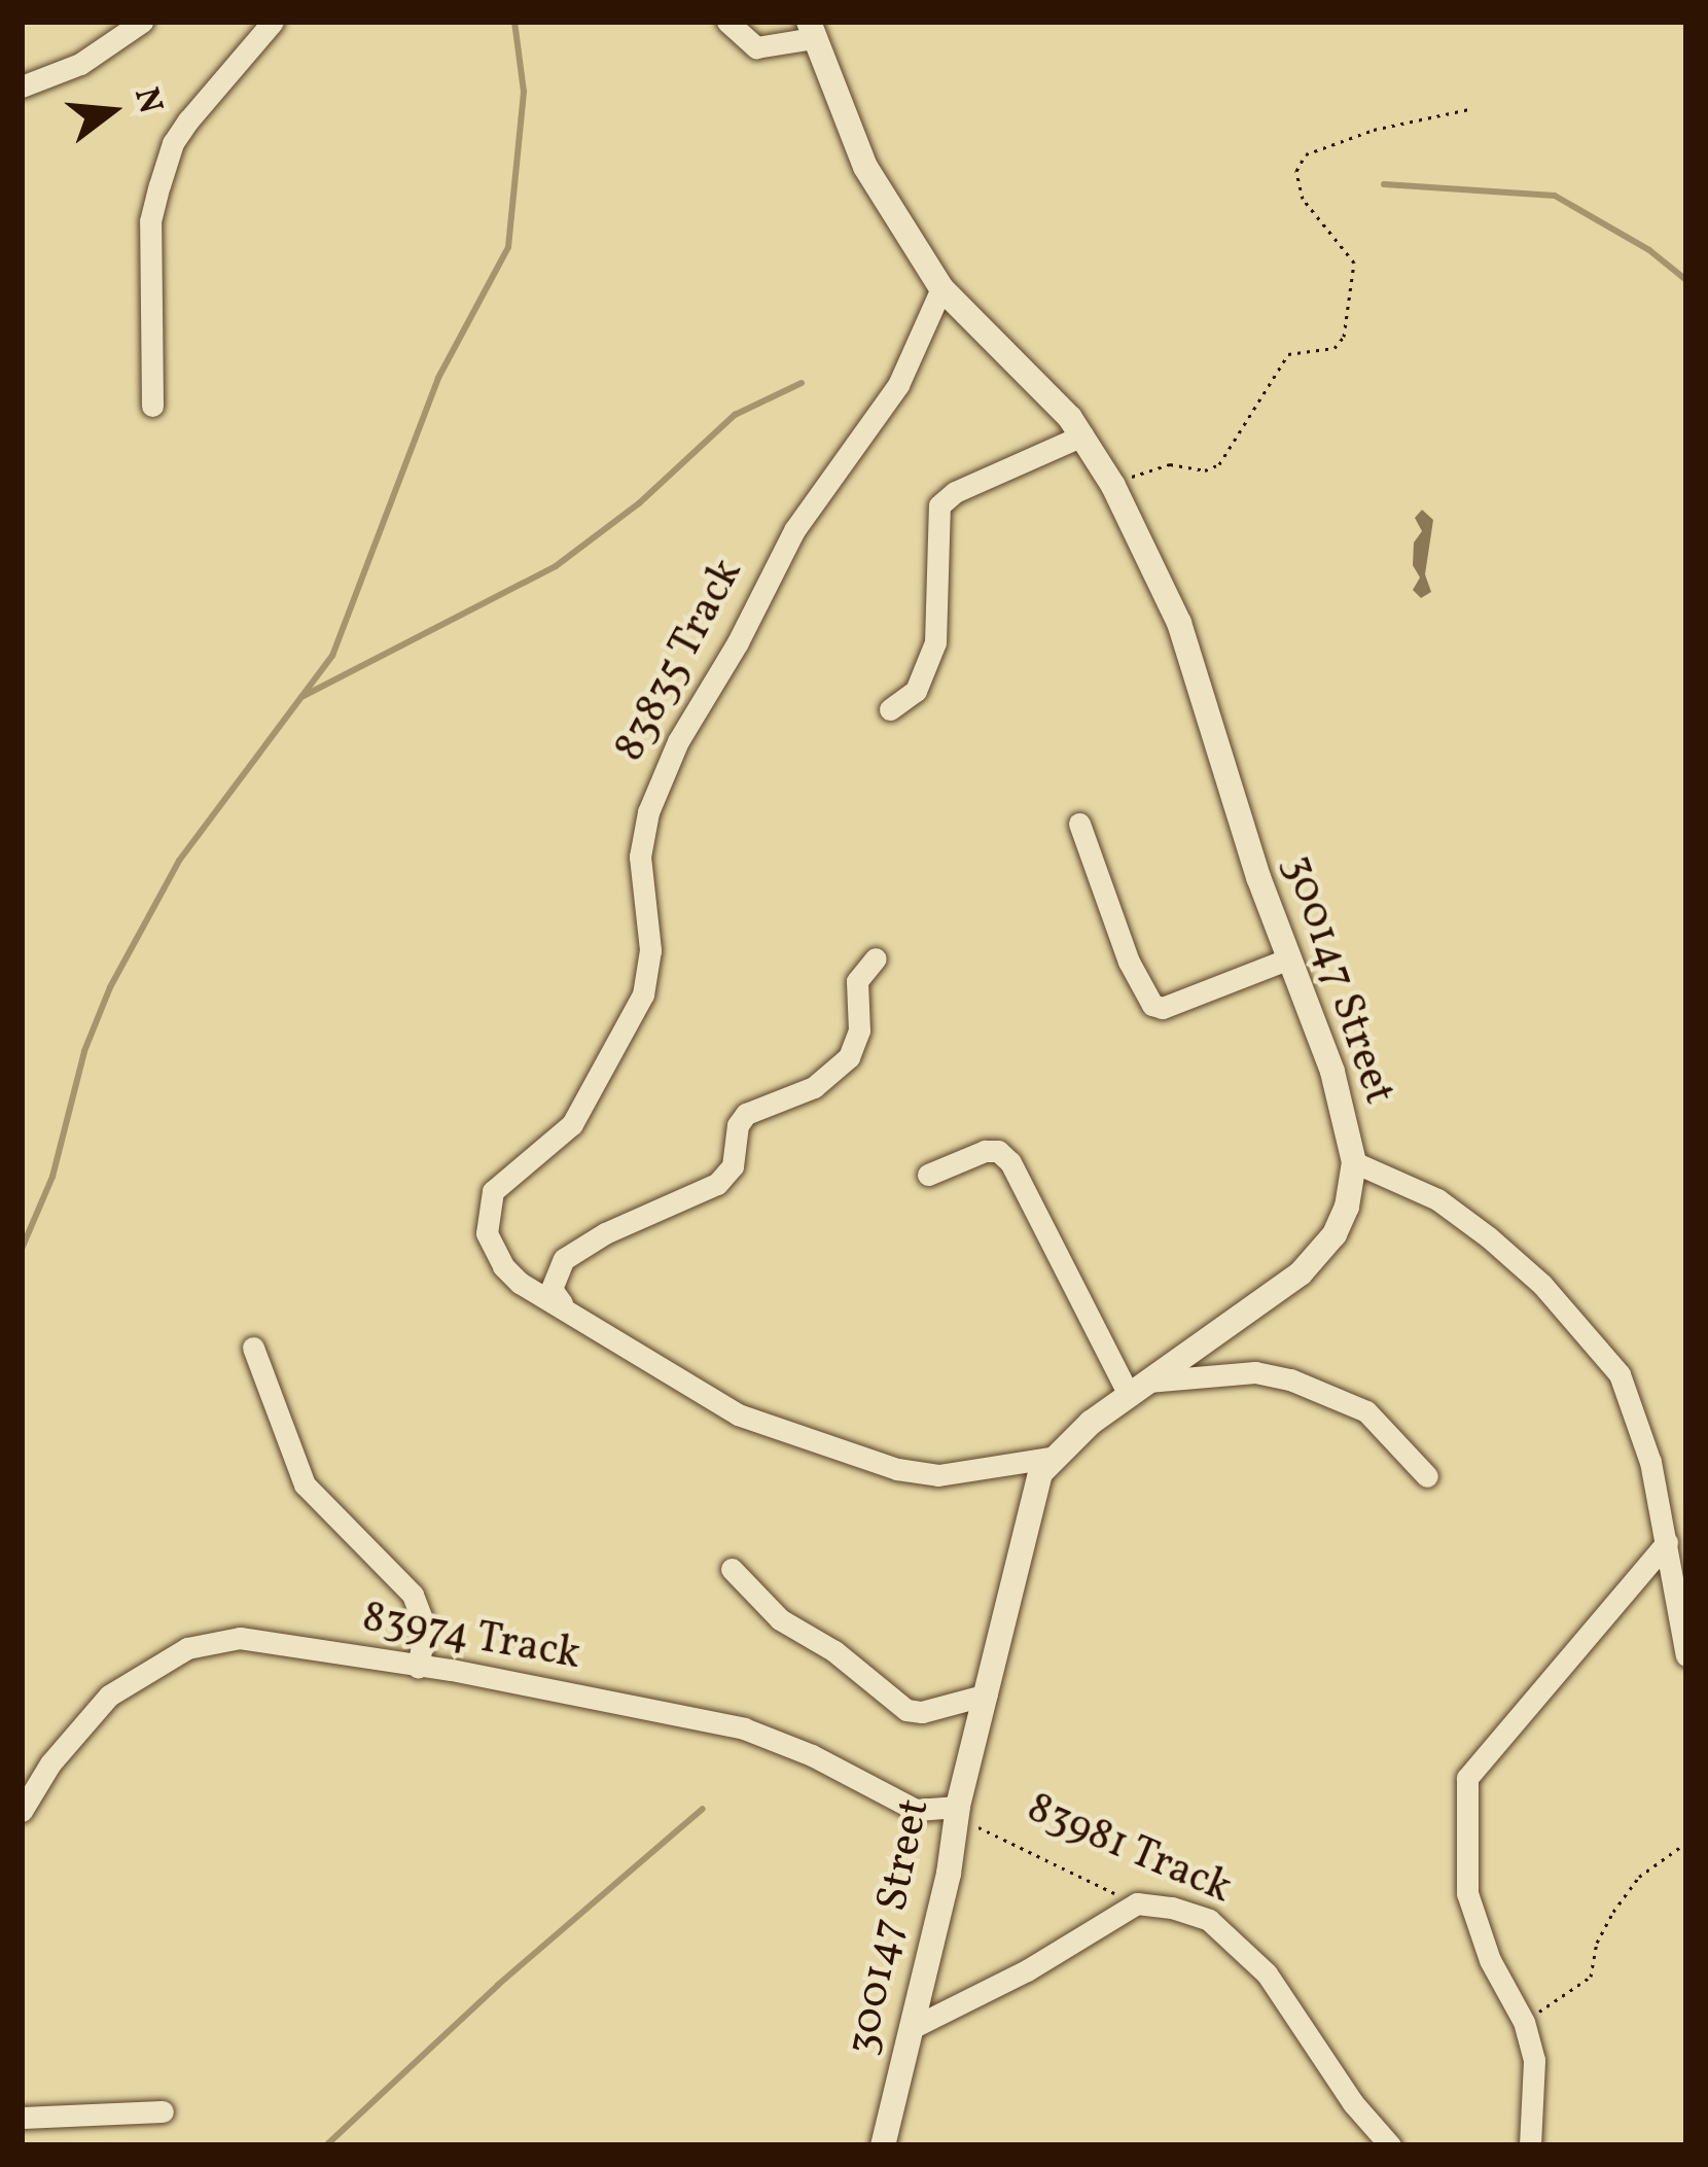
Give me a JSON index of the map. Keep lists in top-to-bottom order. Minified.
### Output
{"streets":{"street":["83835 Track","300147 Street","83974 Track","83981 Track"]},"crossings":[["83835 Track","300147 Street"],["300147 Street","83974 Track"]],"north":"right"}
